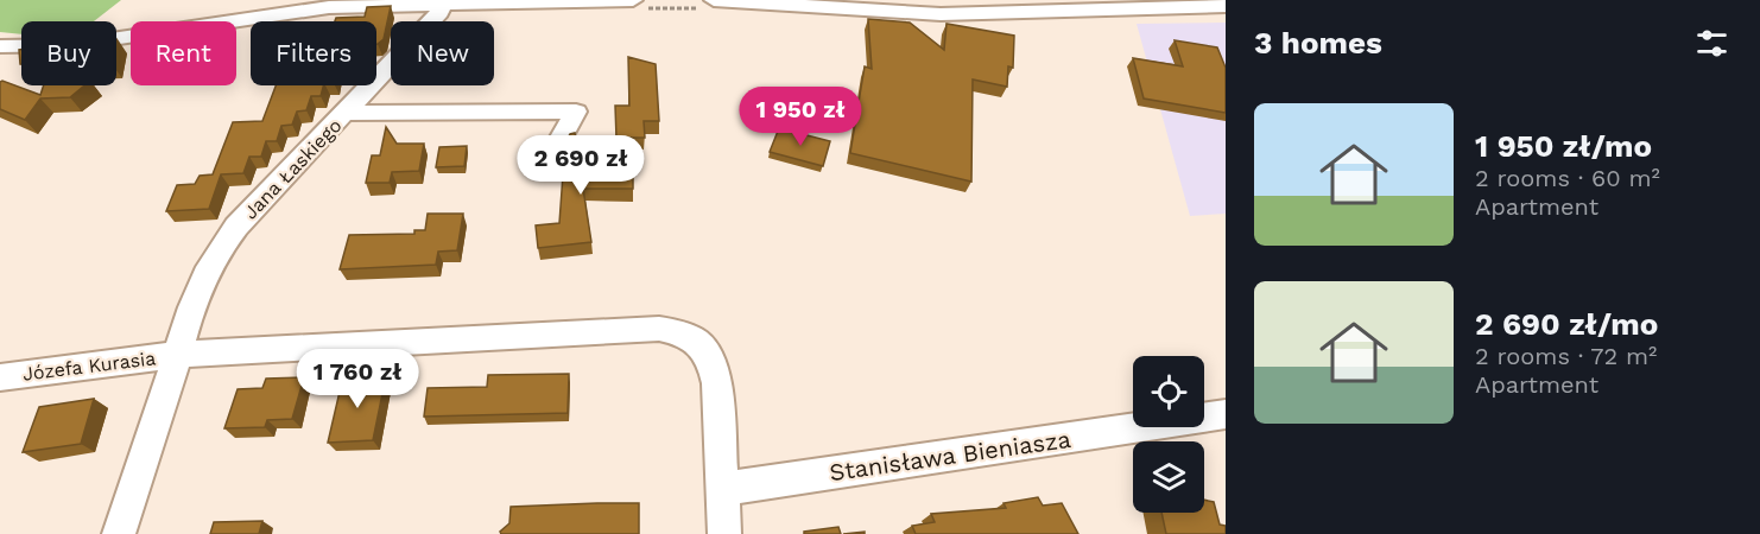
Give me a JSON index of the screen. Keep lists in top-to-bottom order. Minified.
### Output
{"streets":{"street":["Jana Łaskiego","Józefa Kurasia","Stanisława Bieniasza"]},"crossings":[["Jana Łaskiego","Józefa Kurasia"],["Józefa Kurasia","Stanisława Bieniasza"]],"page":{"heading":"3 homes","chip":["Buy","Rent","Filters","New"],"list":[{"name":"1 950 zł/mo","note":"2 rooms · 60 m² · Apartment"},{"name":"2 690 zł/mo","note":"2 rooms · 72 m² · Apartment"}],"price":["1 950 zł","2 690 zł","1 760 zł"]}}
